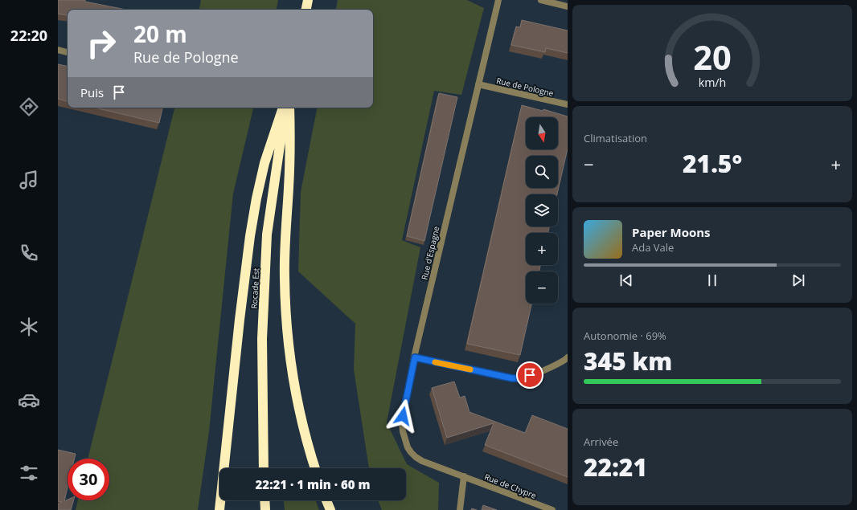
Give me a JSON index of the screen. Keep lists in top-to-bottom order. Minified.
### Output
{"streets":{"highway":["Rocade Est"],"street":["Rue de Pologne","Rue d'Espagne","Rue de Chypre"]},"crossings":[["Rue de Pologne","Rue d'Espagne"],["Rue d'Espagne","Rue de Chypre"]],"north":"bottom","page":{"tabs":"22:20","turn":["20 m","Rue de Pologne"],"then":"Puis","tile":["Climatisation",["Autonomie · 69%","345 km"],["Arrivée","22:21"]],"map_buttons":["+","−"],"heat":["−","21.5°","+"],"song":["Paper Moons","Ada Vale"],"limit":"30","trip":"22:21 · 1 min · 60 m","gauge":["20","km/h"]}}
